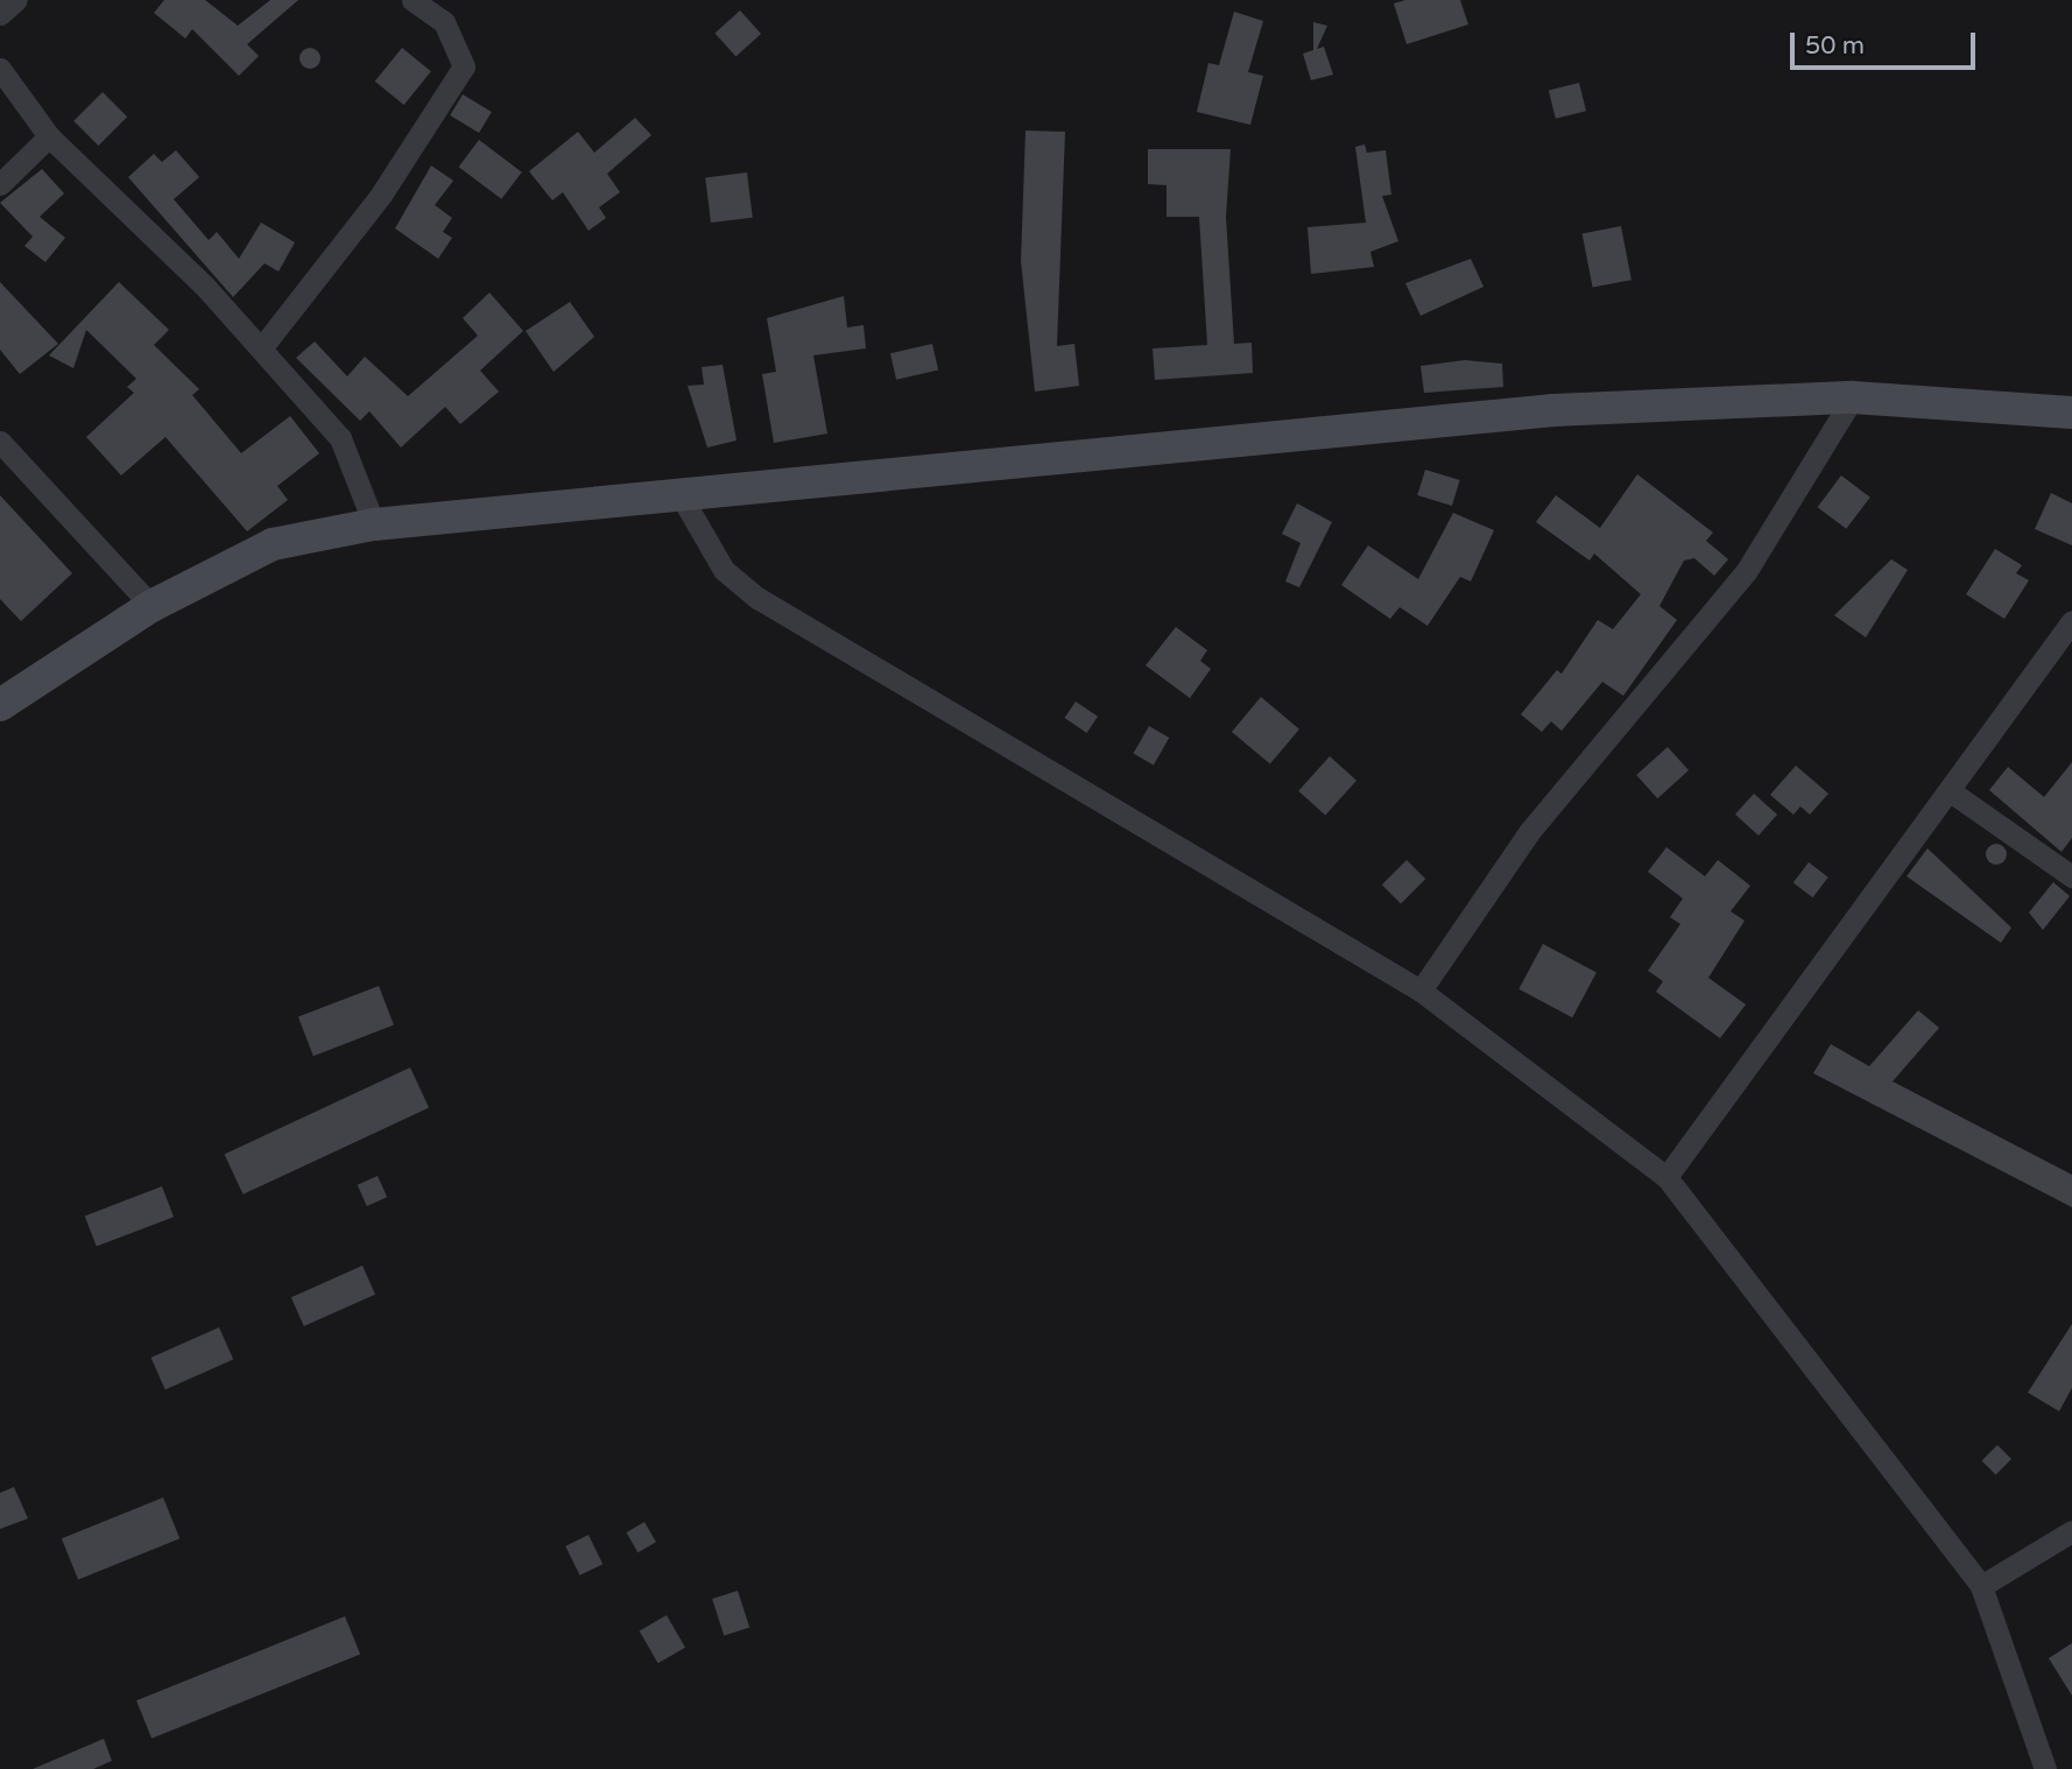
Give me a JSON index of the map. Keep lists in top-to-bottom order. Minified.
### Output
{"scale_bar":"50 m"}
